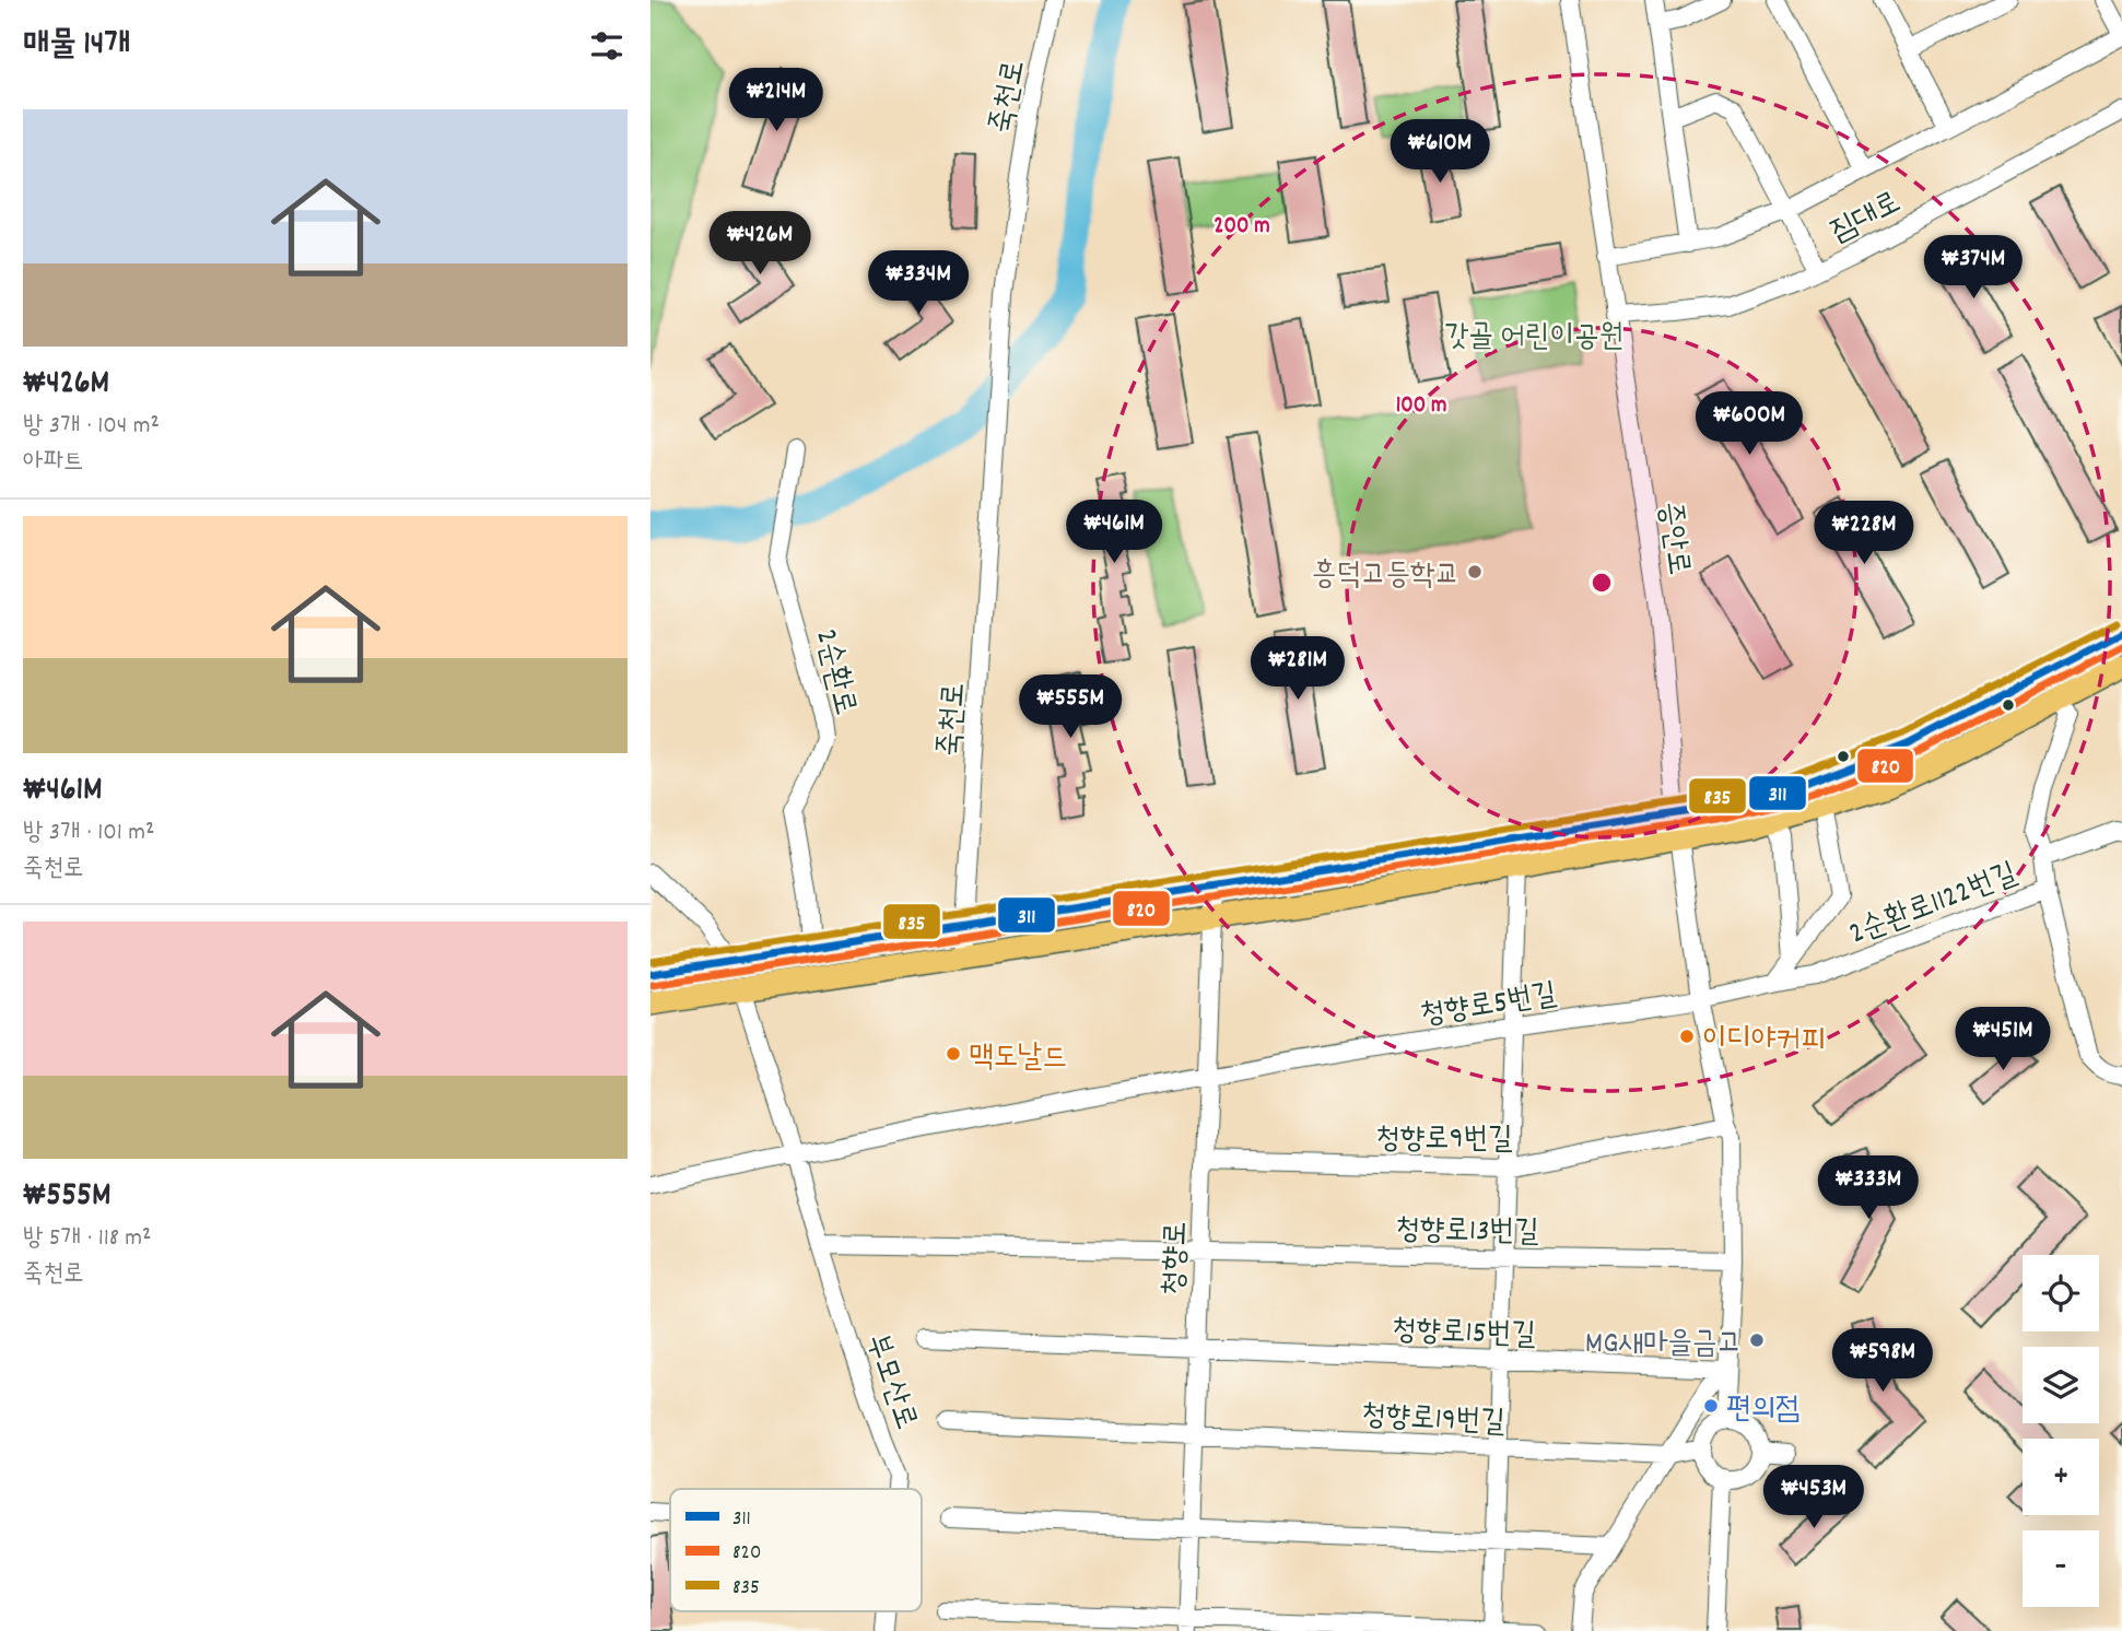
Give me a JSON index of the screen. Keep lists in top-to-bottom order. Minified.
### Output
{"streets":{"street":["죽천로","짐대로","증안로","2순환로","2순환로1122번길","청향로5번길","청향로9번길","청향로13번길","청향로","청향로15번길","부모산로","청향로19번길"]},"crossings":[["짐대로","증안로"],["증안로","청향로5번길"],["증안로","청향로9번길"],["증안로","청향로13번길"],["증안로","청향로15번길"],["증안로","청향로19번길"],["2순환로1122번길","청향로5번길"],["청향로5번길","청향로"],["청향로5번길","부모산로"],["청향로9번길","청향로"],["청향로13번길","청향로"],["청향로13번길","부모산로"],["청향로","청향로15번길"],["청향로","청향로19번길"]],"parks":["갓골 어린이공원"],"places":["흥덕고등학교","이디야커피","맥도날드","MG새마을금고","편의점"],"lines":["transit line 835","transit line 311","transit line 820"],"legend":["311","820","835"],"page":{"heading":"매물 14개","price":["₩214M","₩610M","₩426M","₩374M","₩334M","₩600M","₩461M","₩228M","₩281M","₩555M","₩451M","₩333M","₩598M","₩453M"],"list":[{"name":"₩426M","note":"방 3개 · 104 m² · 아파트"},{"name":"₩461M","note":"방 3개 · 101 m² · 죽천로"},{"name":"₩555M","note":"방 5개 · 118 m² · 죽천로"}],"map_buttons":["+","−"]},"rings":["200 m","100 m"]}
